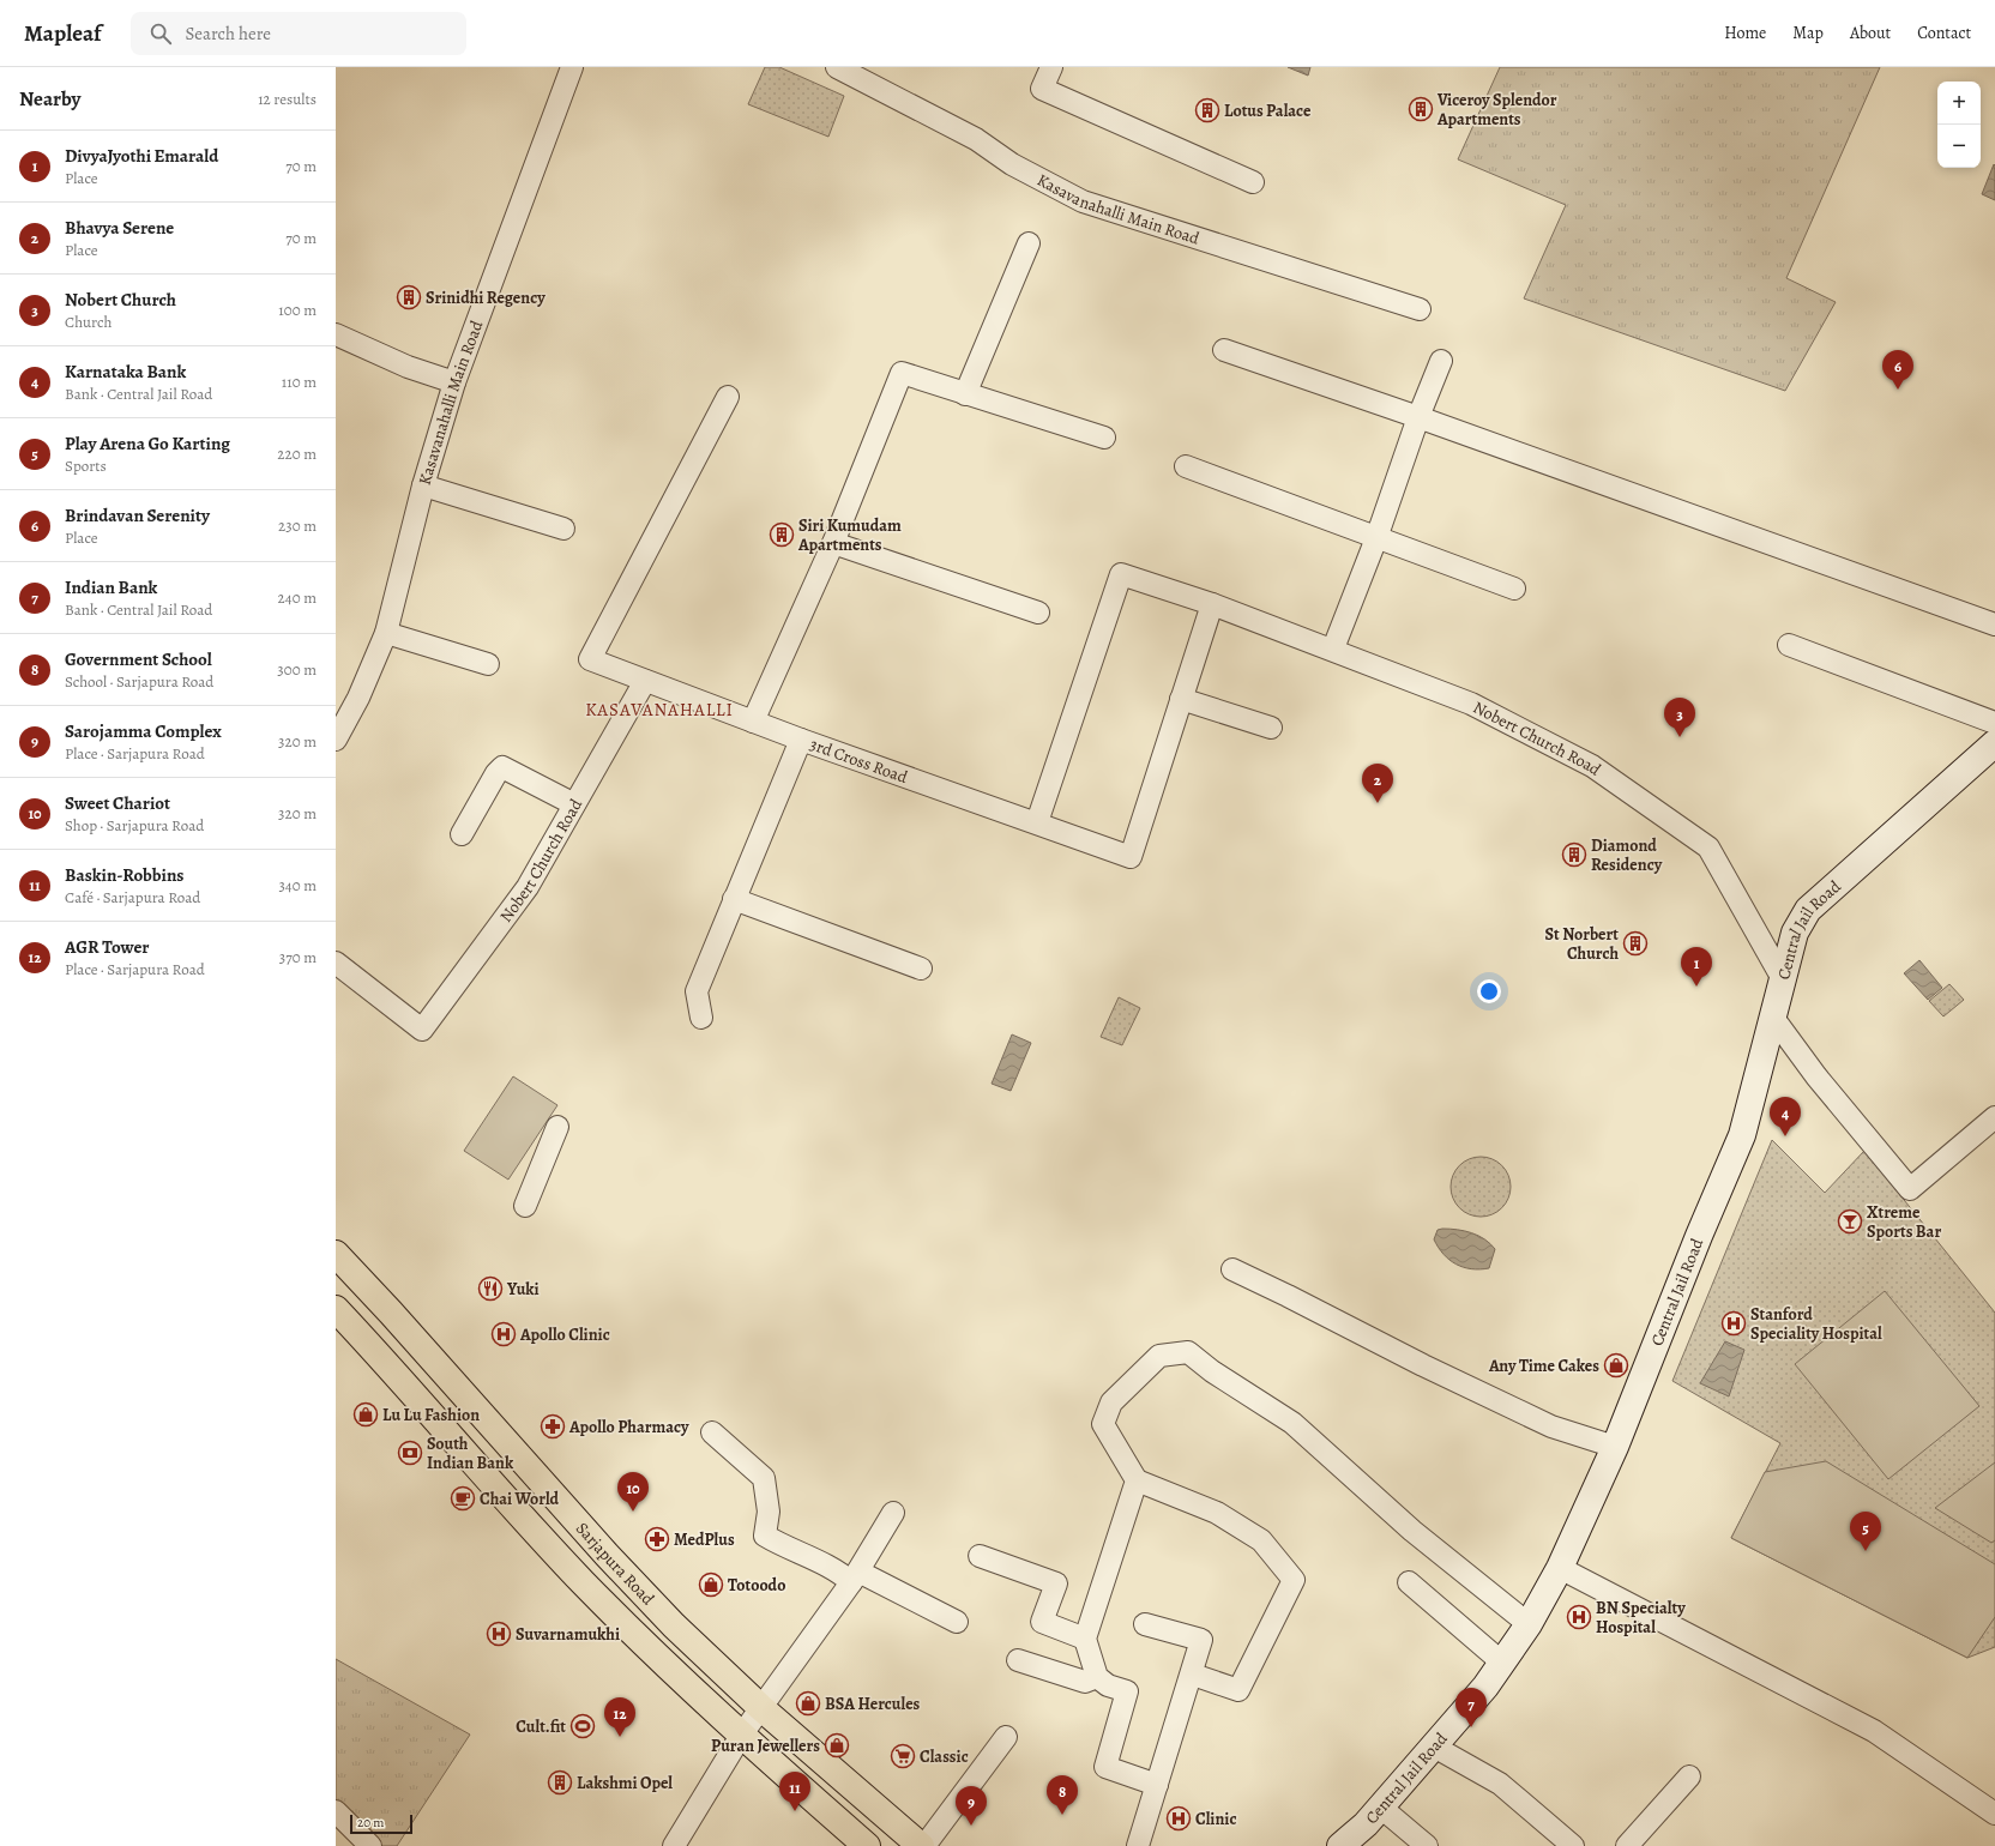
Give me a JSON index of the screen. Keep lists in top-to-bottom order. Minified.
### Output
{"streets":{"main road":["Central Jail Road","Sarjapura Road"],"street":["Kasavanahalli Main Road","Nobert Church Road","3rd Cross Road"]},"crossings":[["Nobert Church Road","3rd Cross Road"],["Nobert Church Road","Central Jail Road"]],"districts":["KASAVANAHALLI"],"places":{"building":["Viceroy Splendor Apartments","Lotus Palace","Srinidhi Regency","Siri Kumudam Apartments","Diamond Residency","St Norbert Church","Lakshmi Opel"],"bar":["Xtreme Sports Bar"],"restaurant":["Yuki"],"hospital":["Stanford Speciality Hospital","Apollo Clinic","BN Specialty Hospital","Suvarnamukhi","Clinic"],"shop":["Any Time Cakes","Lu Lu Fashion","Totoodo","BSA Hercules","Puran Jewellers"],"pharmacy":["Apollo Pharmacy","MedPlus"],"bank":["South Indian Bank"],"cafe":["Chai World"],"sports":["Cult.fit"],"supermarket":["Classic"]},"scale_bar":"20 m","page":{"header":"Mapleaf","search":"Search here","nav":["Home","Map","About","Contact"],"heading":["Nearby","12 results"],"map_buttons":["+","−"],"list":[{"mark":"1","name":"DivyaJyothi Emarald","note":"Place","value":"70 m"},{"mark":"2","name":"Bhavya Serene","note":"Place","value":"70 m"},{"mark":"3","name":"Nobert Church","note":"Church","value":"100 m"},{"mark":"4","name":"Karnataka Bank","note":"Bank · Central Jail Road","value":"110 m"},{"mark":"5","name":"Play Arena Go Karting","note":"Sports","value":"220 m"},{"mark":"6","name":"Brindavan Serenity","note":"Place","value":"230 m"},{"mark":"7","name":"Indian Bank","note":"Bank · Central Jail Road","value":"240 m"},{"mark":"8","name":"Government School","note":"School · Sarjapura Road","value":"300 m"},{"mark":"9","name":"Sarojamma Complex","note":"Place · Sarjapura Road","value":"320 m"},{"mark":"10","name":"Sweet Chariot","note":"Shop · Sarjapura Road","value":"320 m"},{"mark":"11","name":"Baskin-Robbins","note":"Café · Sarjapura Road","value":"340 m"},{"mark":"12","name":"AGR Tower","note":"Place · Sarjapura Road","value":"370 m"}],"pins":["6","3","2","1","4","10","5","7","12","11","8","9"],"scale":"20 m"}}
